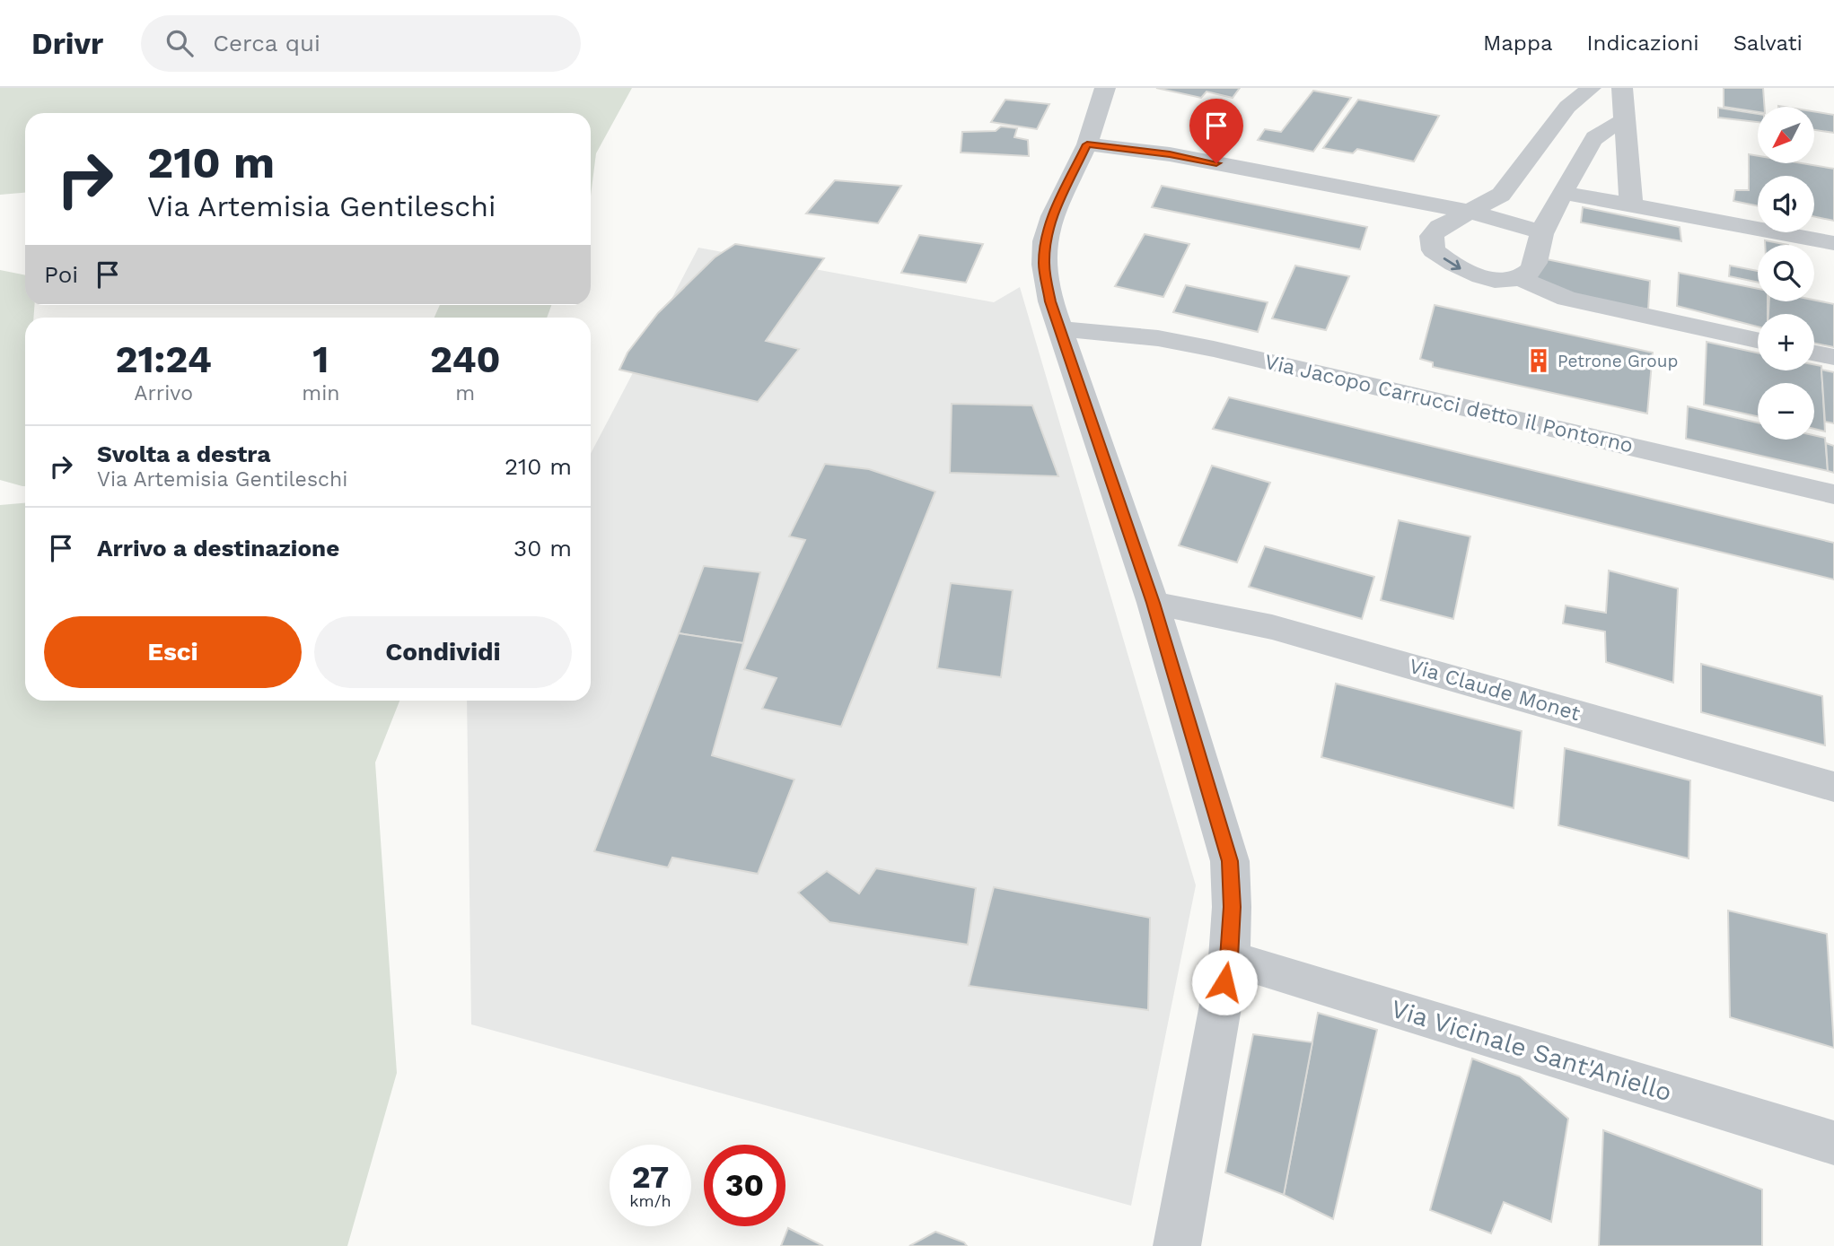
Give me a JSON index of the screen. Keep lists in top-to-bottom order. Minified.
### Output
{"streets":{"street":["Via Jacopo Carrucci detto il Pontorno","Via Claude Monet","Via Vicinale Sant'Aniello"]},"places":{"building":["Petrone Group"]},"north":"bottom left","page":{"header":"Drivr","search":"Cerca qui","nav":["Mappa","Indicazioni","Salvati"],"map_buttons":["+","−"],"turn":["210 m","Via Artemisia Gentileschi"],"then":"Poi","eta":["21:24","Arrivo","1","min","240","m"],"list":[{"name":"Svolta a destra","note":"Via Artemisia Gentileschi","value":"210 m"},{"name":"Arrivo a destinazione","value":"30 m"}],"buttons":["Esci","Condividi"],"speed":"27 km/h","limit":"30"}}
